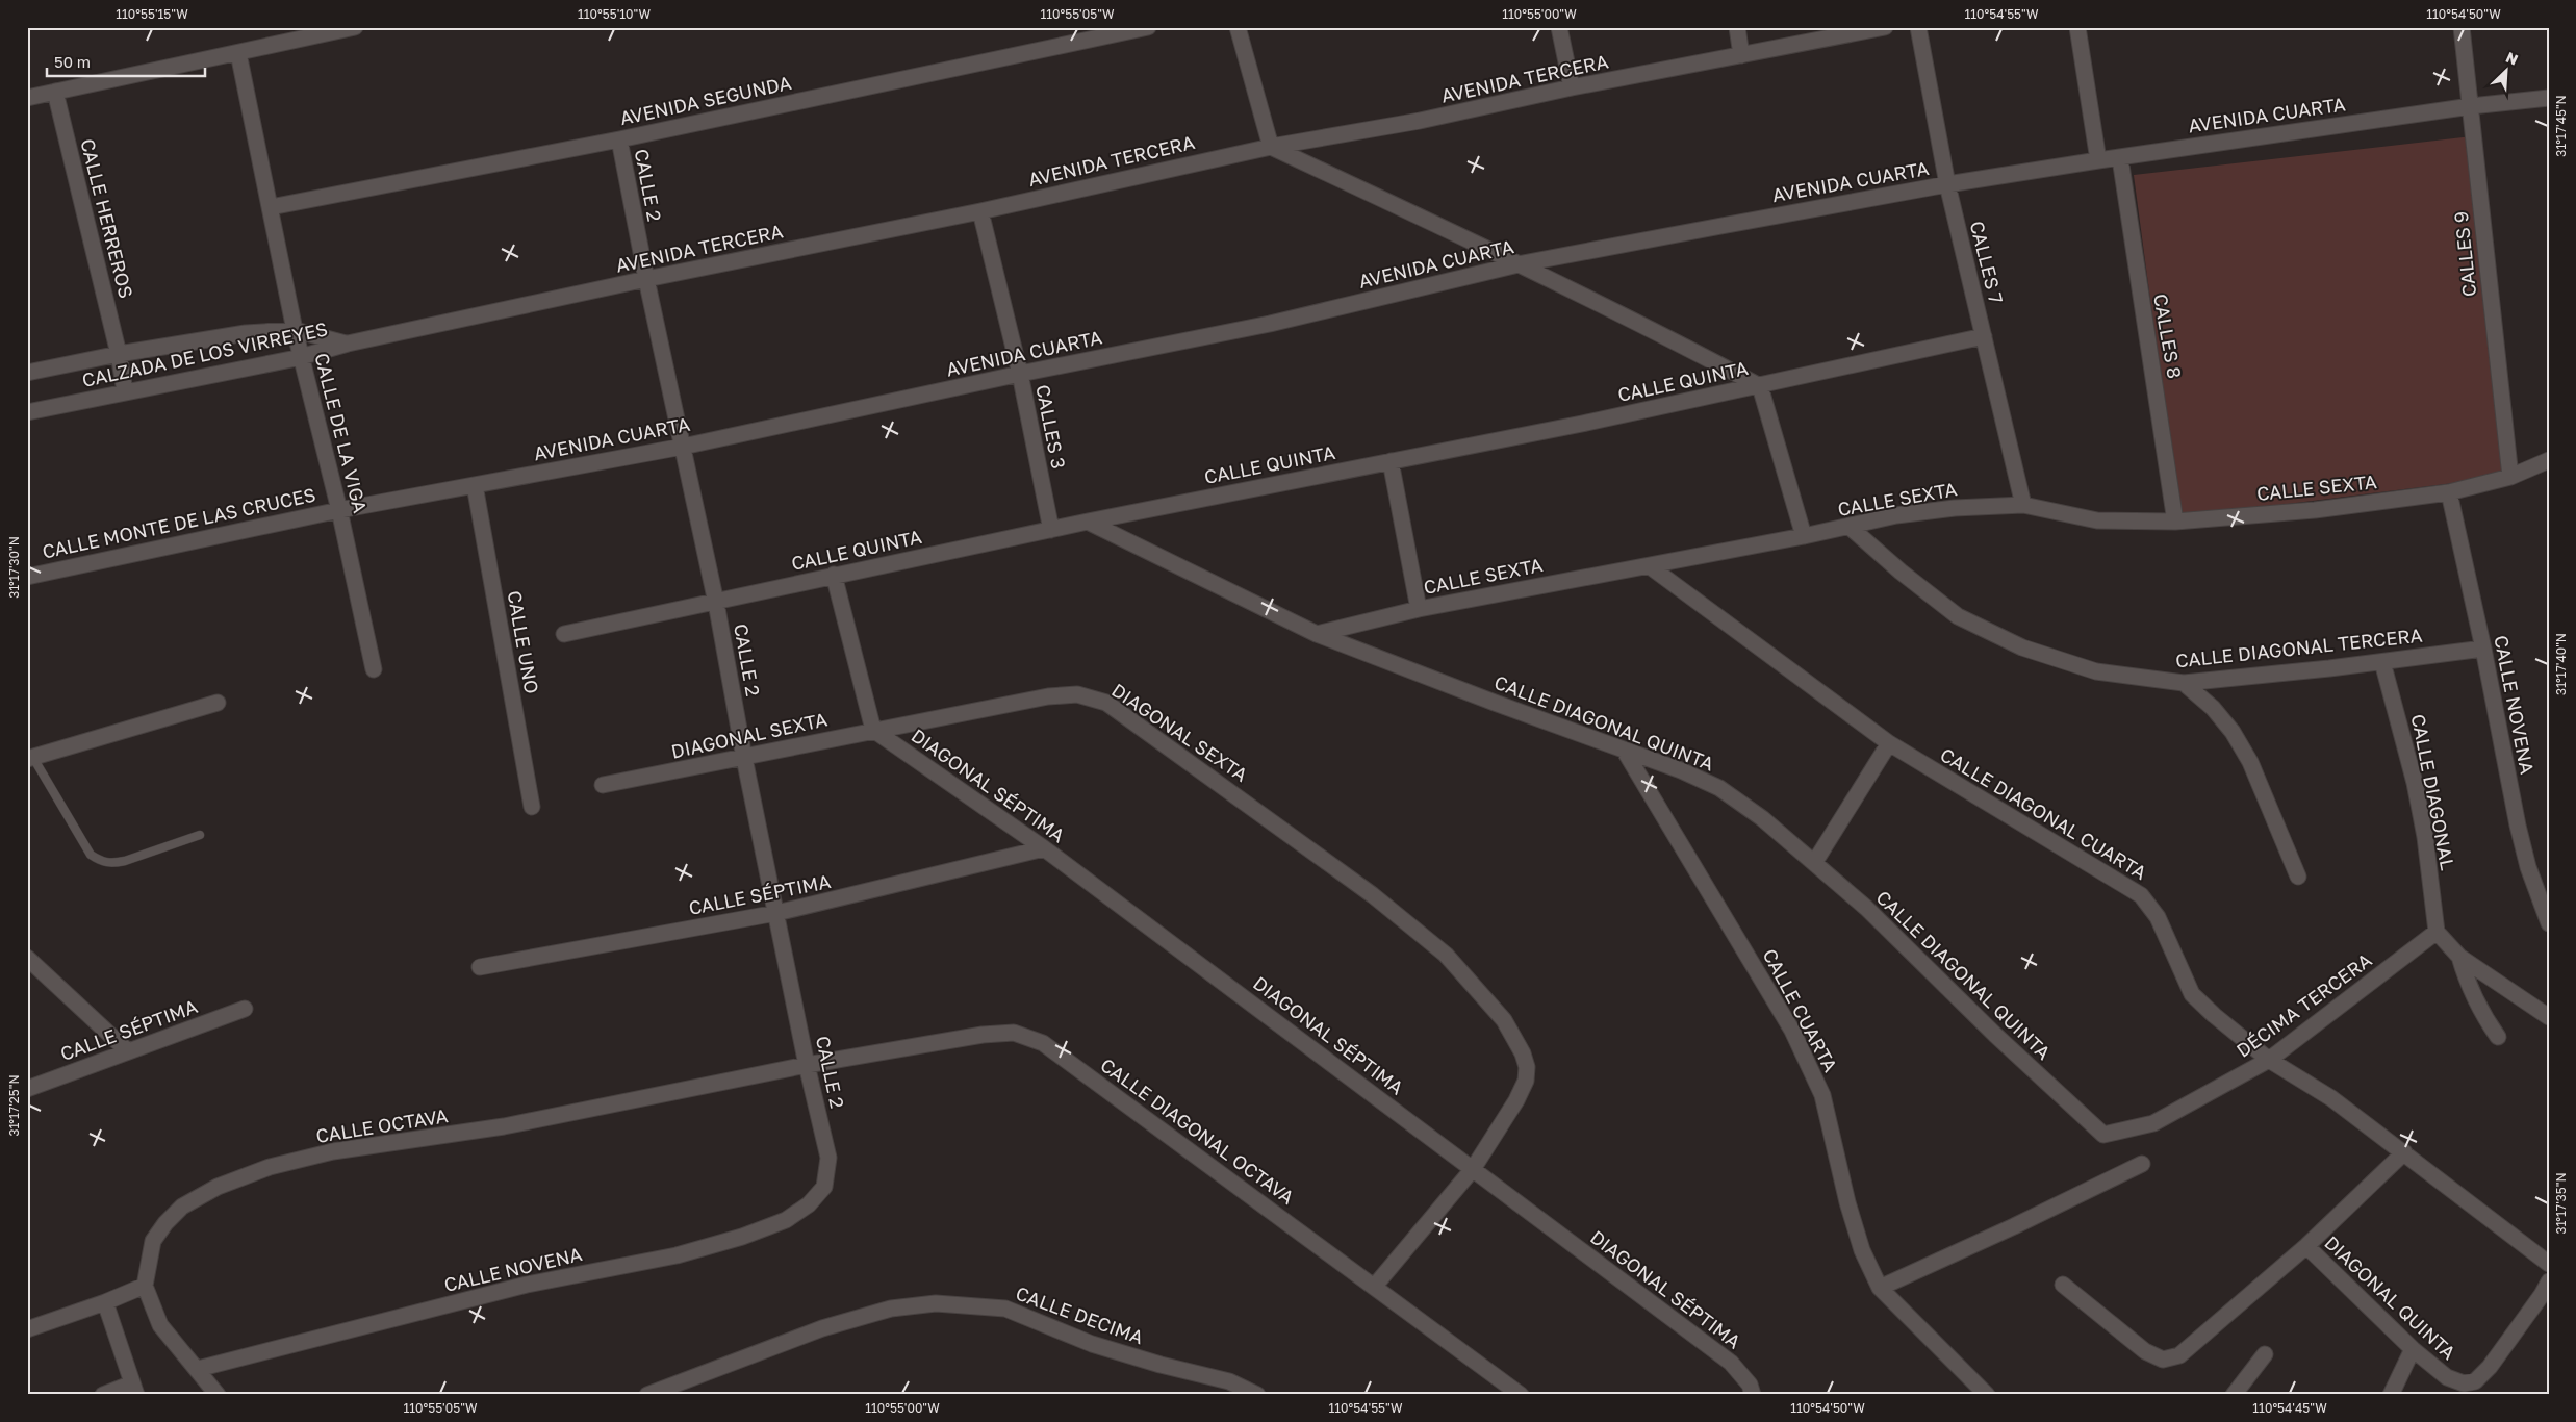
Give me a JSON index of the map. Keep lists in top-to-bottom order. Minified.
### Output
{"streets":{"street":["AVENIDA TERCERA","AVENIDA SEGUNDA","AVENIDA CUARTA","CALLE 2","CALLE HERREROS","CALLES 9","CALLES 7","CALLES 8","CALZADA DE LOS VIRREYES","CALLE QUINTA","CALLES 3","CALLE DE LA VIGA","CALLE SEXTA","CALLE MONTE DE LAS CRUCES","CALLE UNO","CALLE DIAGONAL TERCERA","CALLE NOVENA","CALLE DIAGONAL QUINTA","DIAGONAL SEXTA","DIAGONAL SÉPTIMA","CALLE DIAGONAL","CALLE DIAGONAL CUARTA","CALLE SÉPTIMA","DÉCIMA TERCERA","CALLE CUARTA","CALLE OCTAVA","CALLE DIAGONAL OCTAVA","DIAGONAL QUINTA","CALLE DECIMA"]},"crossings":[["AVENIDA TERCERA","CALLE 2"],["AVENIDA TERCERA","CALZADA DE LOS VIRREYES"],["AVENIDA TERCERA","CALLES 3"],["AVENIDA SEGUNDA","CALLE 2"],["AVENIDA SEGUNDA","CALLE DE LA VIGA"],["AVENIDA CUARTA","CALLE 2"],["AVENIDA CUARTA","CALLES 9"],["AVENIDA CUARTA","CALLES 7"],["AVENIDA CUARTA","CALLES 8"],["AVENIDA CUARTA","CALLES 3"],["AVENIDA CUARTA","CALLE DE LA VIGA"],["AVENIDA CUARTA","CALLE MONTE DE LAS CRUCES"],["AVENIDA CUARTA","CALLE UNO"],["CALLE 2","CALLE QUINTA"],["CALLE 2","CALLE NOVENA"],["CALLE 2","DIAGONAL SEXTA"],["CALLE 2","CALLE SÉPTIMA"],["CALLE 2","CALLE OCTAVA"],["CALLE 2","CALLE DIAGONAL OCTAVA"],["CALLE HERREROS","CALZADA DE LOS VIRREYES"],["CALLES 9","CALLE SEXTA"],["CALLES 7","CALLE QUINTA"],["CALLES 7","CALLE SEXTA"],["CALLES 8","CALLE SEXTA"],["CALZADA DE LOS VIRREYES","CALLE DE LA VIGA"],["CALLE QUINTA","CALLES 3"],["CALLE QUINTA","CALLE DIAGONAL QUINTA"],["CALLE DE LA VIGA","CALLE MONTE DE LAS CRUCES"],["CALLE SEXTA","CALLE DIAGONAL TERCERA"],["CALLE SEXTA","CALLE NOVENA"],["CALLE SEXTA","CALLE DIAGONAL QUINTA"],["CALLE SEXTA","CALLE DIAGONAL CUARTA"],["CALLE DIAGONAL TERCERA","CALLE NOVENA"],["CALLE DIAGONAL TERCERA","CALLE DIAGONAL"],["CALLE DIAGONAL QUINTA","DÉCIMA TERCERA"],["CALLE DIAGONAL QUINTA","CALLE CUARTA"],["DIAGONAL SEXTA","DIAGONAL SÉPTIMA"],["DIAGONAL SEXTA","CALLE DIAGONAL OCTAVA"],["DIAGONAL SÉPTIMA","CALLE SÉPTIMA"],["CALLE DIAGONAL","DÉCIMA TERCERA"],["CALLE DIAGONAL CUARTA","DÉCIMA TERCERA"],["CALLE OCTAVA","CALLE DIAGONAL OCTAVA"]],"scale_bar":"50 m","north":"top right","coordinates":["110°55'15\"W","110°55'10\"W","110°55'05\"W","110°55'00\"W","110°54'55\"W","110°54'50\"W","31°17'45\"N","31°17'30\"N","31°17'40\"N","31°17'25\"N","31°17'35\"N","110°54'45\"W"]}
